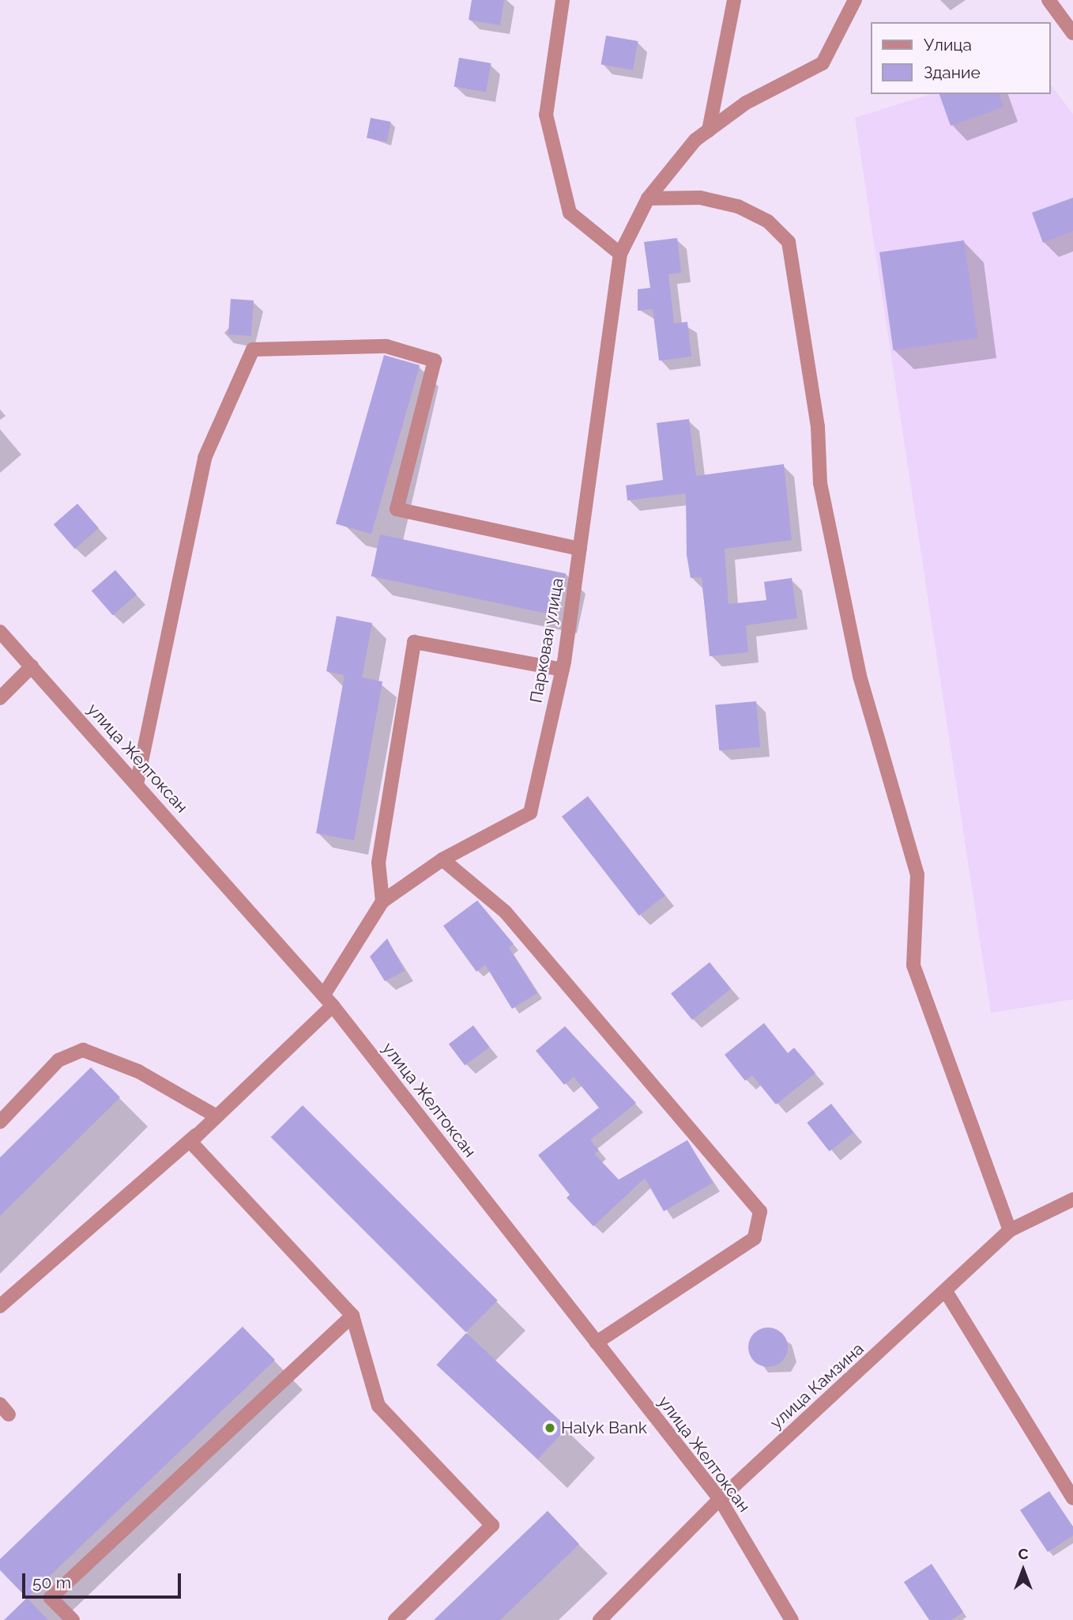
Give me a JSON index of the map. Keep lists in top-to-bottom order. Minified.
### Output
{"streets":{"street":["Парковая улица","улица Желтоксан","улица Камзина"]},"crossings":[["Парковая улица","улица Желтоксан"],["улица Желтоксан","улица Камзина"]],"places":["Halyk Bank"],"legend":["Улица","Здание"],"scale_bar":"50 m","north":"top"}
